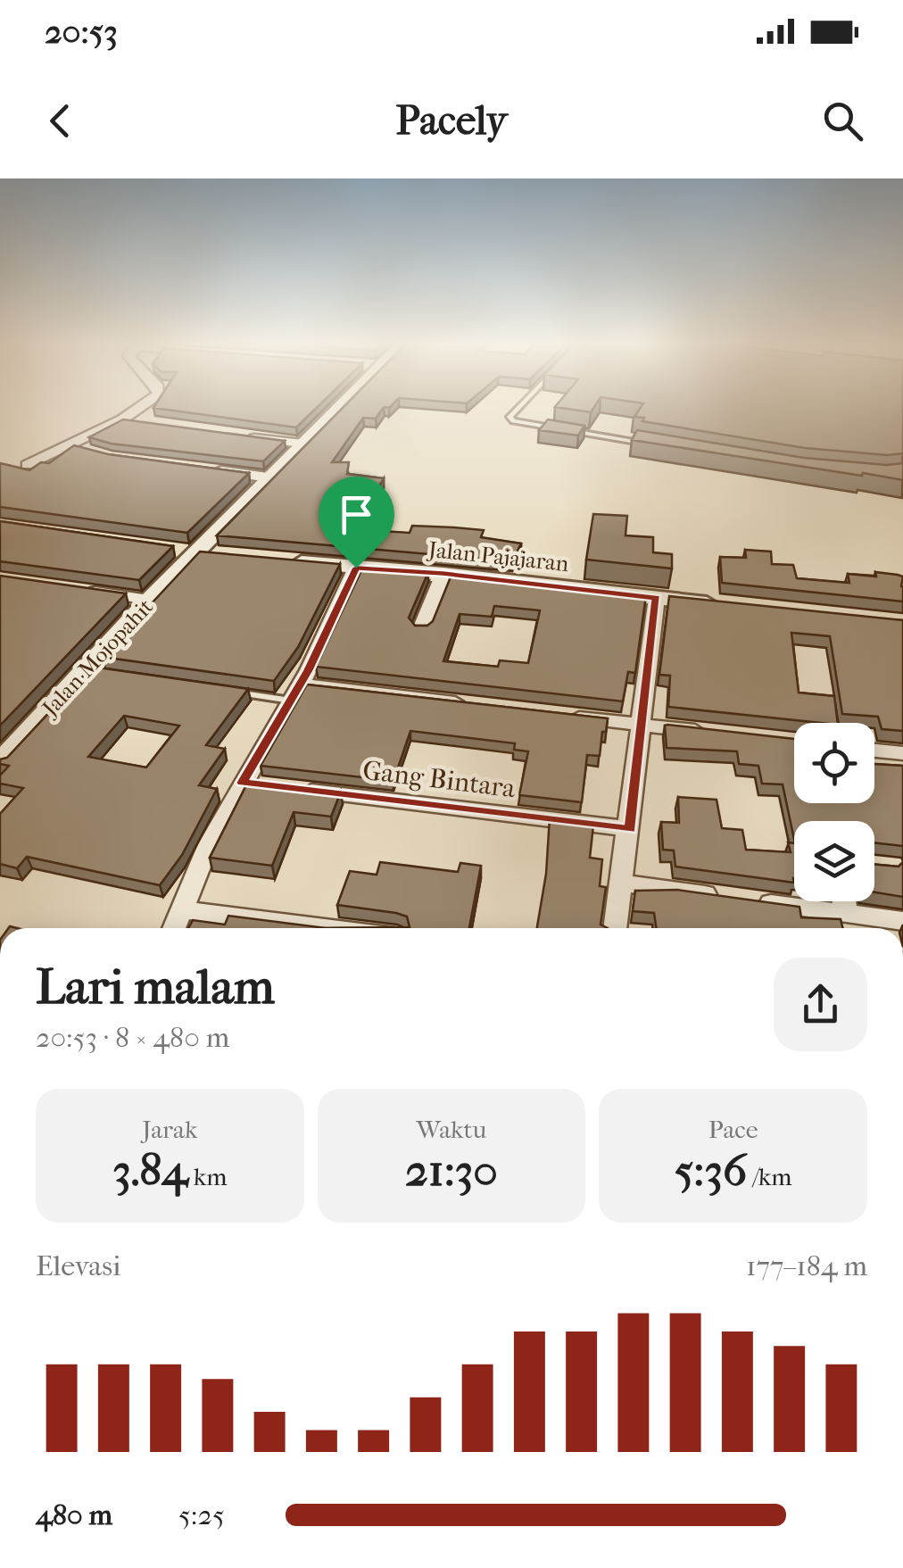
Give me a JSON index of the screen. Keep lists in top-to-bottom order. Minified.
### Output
{"streets":{"street":["Jalan Pajajaran","Jalan Mojopahit","Gang Bintara"]},"page":{"status":"20:53","header":"Pacely","heading":["Lari malam","20:53 · 8 × 480 m"],"stats":[["Jarak","3.84 km"],["Waktu","21:30"],["Pace","5:36 /km"]],"chart":["Elevasi","177–184 m"],"list":[{"name":"480 m","note":"5:25"}]}}
